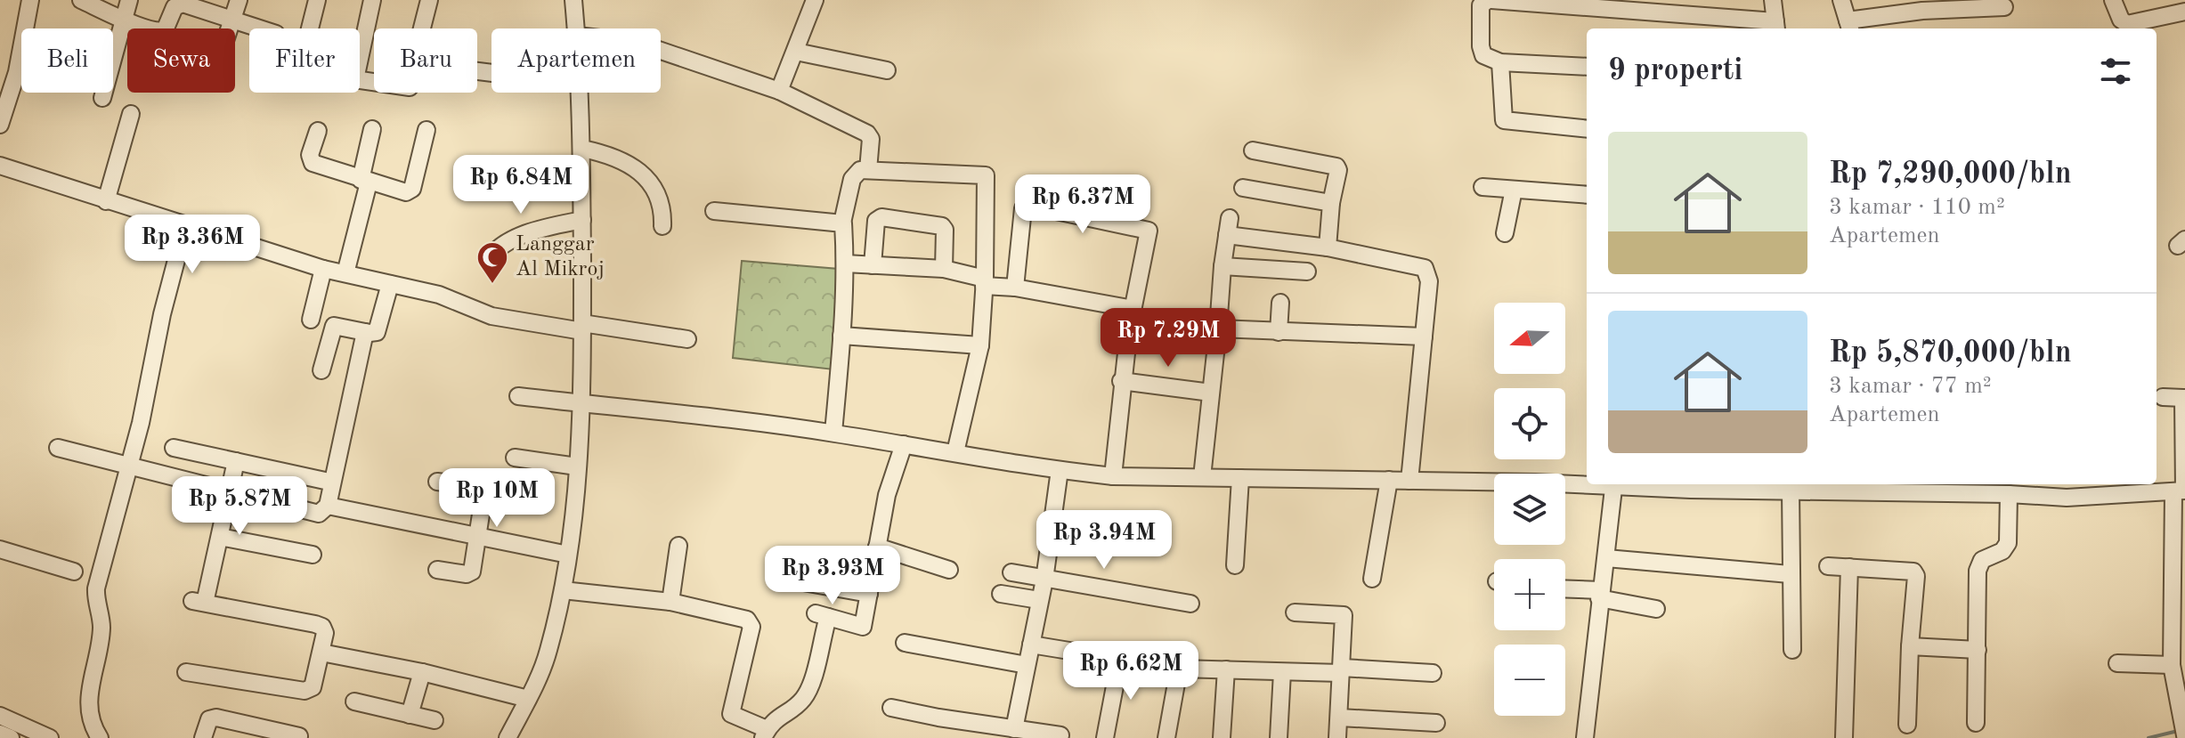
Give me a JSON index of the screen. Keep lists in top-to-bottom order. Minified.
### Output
{"places":{"mosque":["Langgar Al Mikroj"]},"north":"left","page":{"chip":["Beli","Sewa","Filter","Baru","Apartemen"],"heading":"9 properti","list":[{"name":"Rp 7,290,000/bln","note":"3 kamar · 110 m² · Apartemen"},{"name":"Rp 5,870,000/bln","note":"3 kamar · 77 m² · Apartemen"}],"price":["Rp 6.84M","Rp 6.37M","Rp 3.36M","Rp 7.29M","Rp 10M","Rp 5.87M","Rp 3.94M","Rp 3.93M","Rp 6.62M"],"map_buttons":["+","−"]}}
